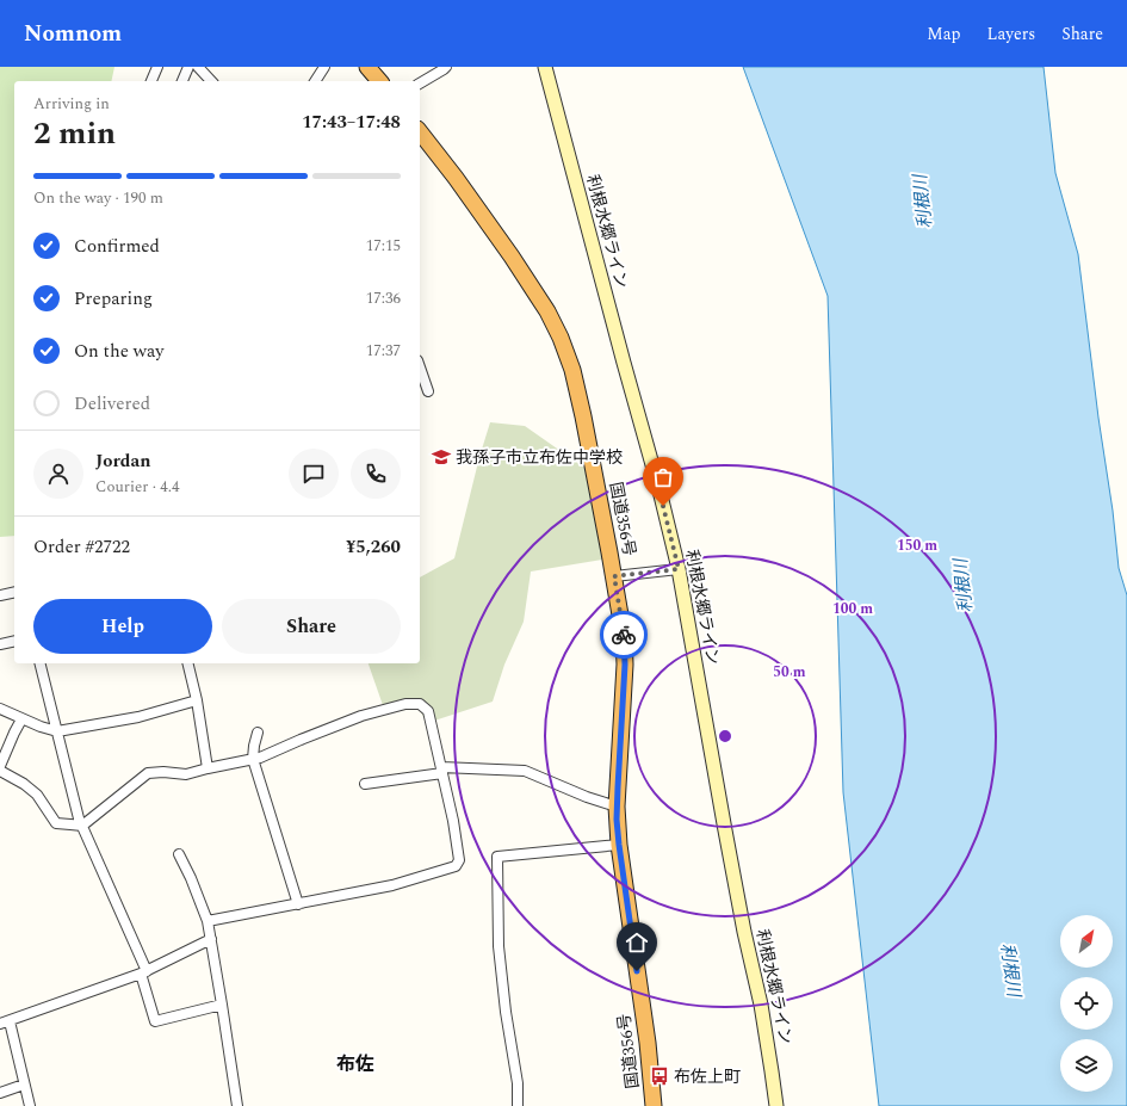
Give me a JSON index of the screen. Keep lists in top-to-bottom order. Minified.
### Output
{"streets":{"highway":["国道356号"],"main road":["利根水郷ライン"]},"districts":["布佐"],"water":["利根川"],"places":{"school or university":["我孫子市立布佐中学校"],"bus stop":["布佐上町"]},"north":"top right","page":{"header":"Nomnom","nav":["Map","Layers","Share"],"heading":["2 min","Arriving in","17:43–17:48"],"panel":["Jordan","Courier · 4.4","Order #2722","¥5,260"],"bar":"On the way · 190 m","list":[["Confirmed","17:15"],["Preparing","17:36"],["On the way","17:37"],"Delivered"],"buttons":["Help","Share"]},"rings":["150 m","100 m","50 m"]}
